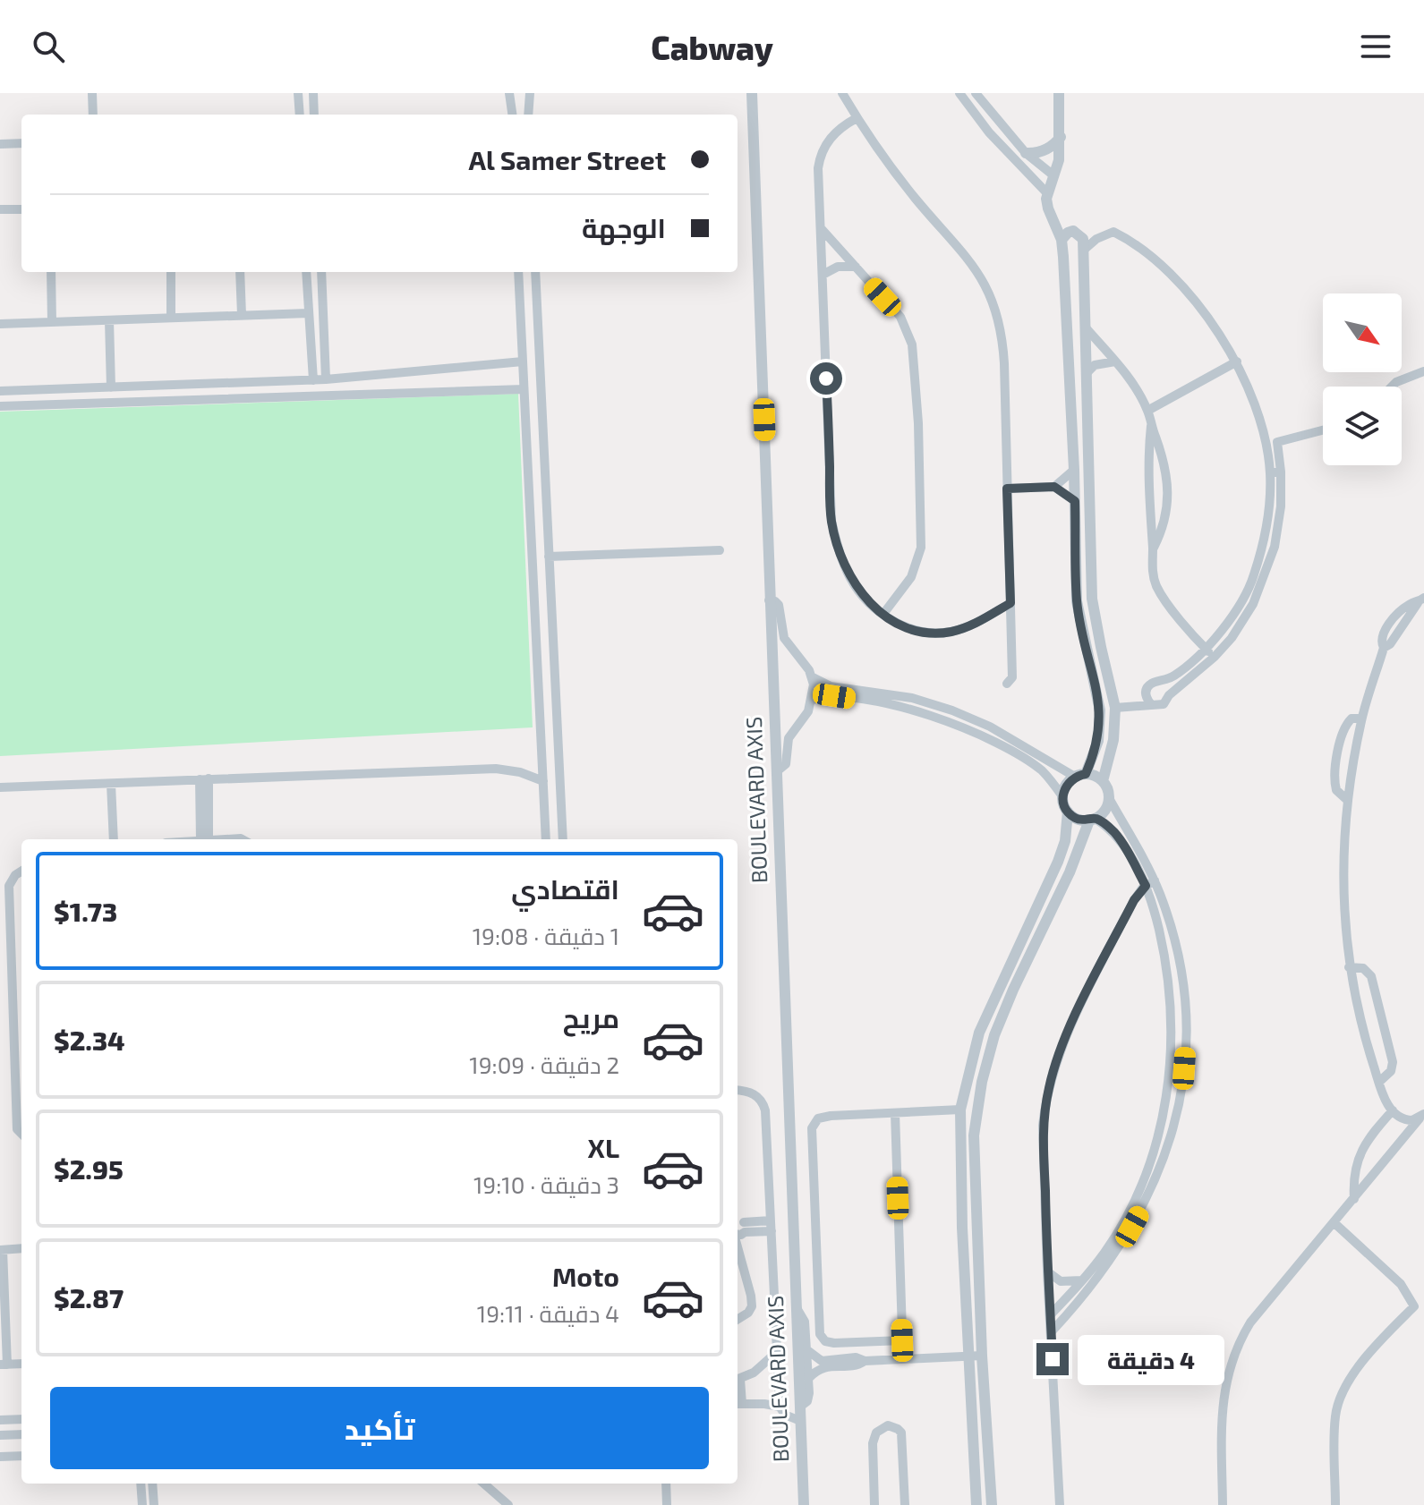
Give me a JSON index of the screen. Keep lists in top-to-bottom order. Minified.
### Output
{"streets":{"street":["BOULEVARD AXIS"]},"north":"bottom right","page":{"header":"Cabway","banner":["Al Samer Street","الوجهة"],"list":[{"name":"اقتصادي","note":"1 دقيقة · 19:08","value":"$1.73"},{"name":"مريح","note":"2 دقيقة · 19:09","value":"$2.34"},{"name":"XL","note":"3 دقيقة · 19:10","value":"$2.95"},{"name":"Moto","note":"4 دقيقة · 19:11","value":"$2.87"}],"bubble":"4 دقيقة","buttons":"تأكيد"}}
